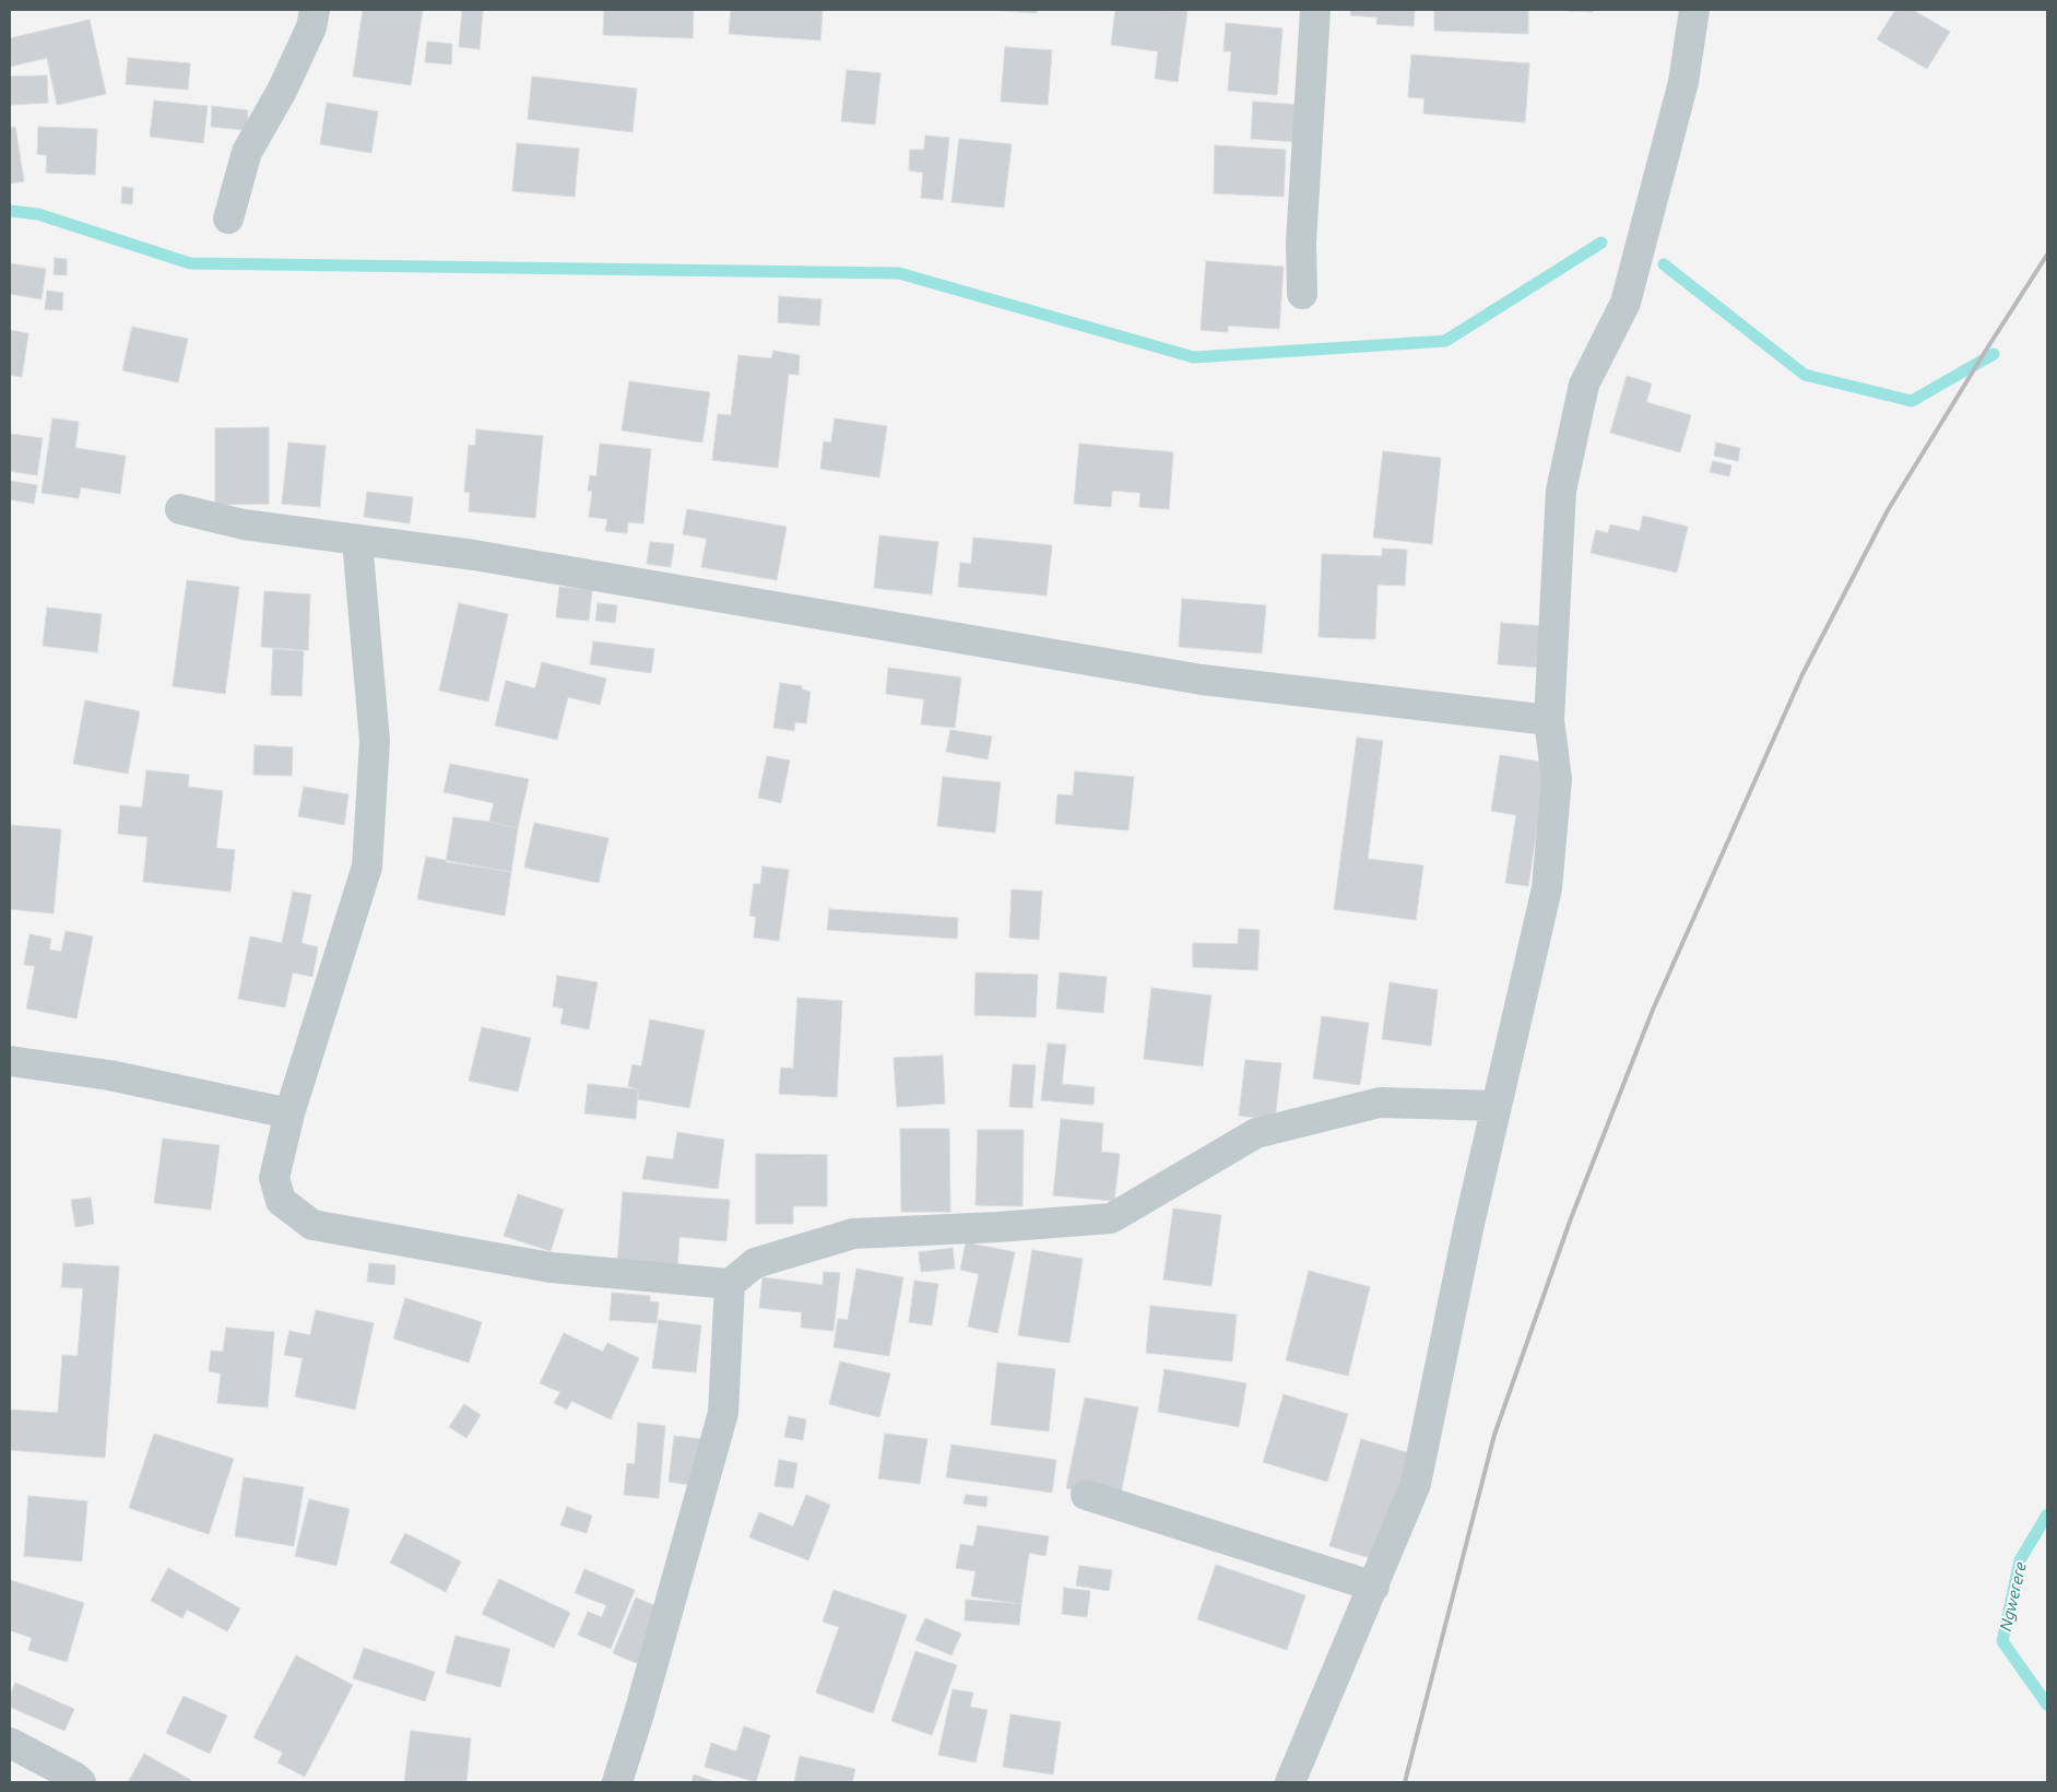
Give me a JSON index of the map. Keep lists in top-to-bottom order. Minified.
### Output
{"water":["Ngwerere"]}
